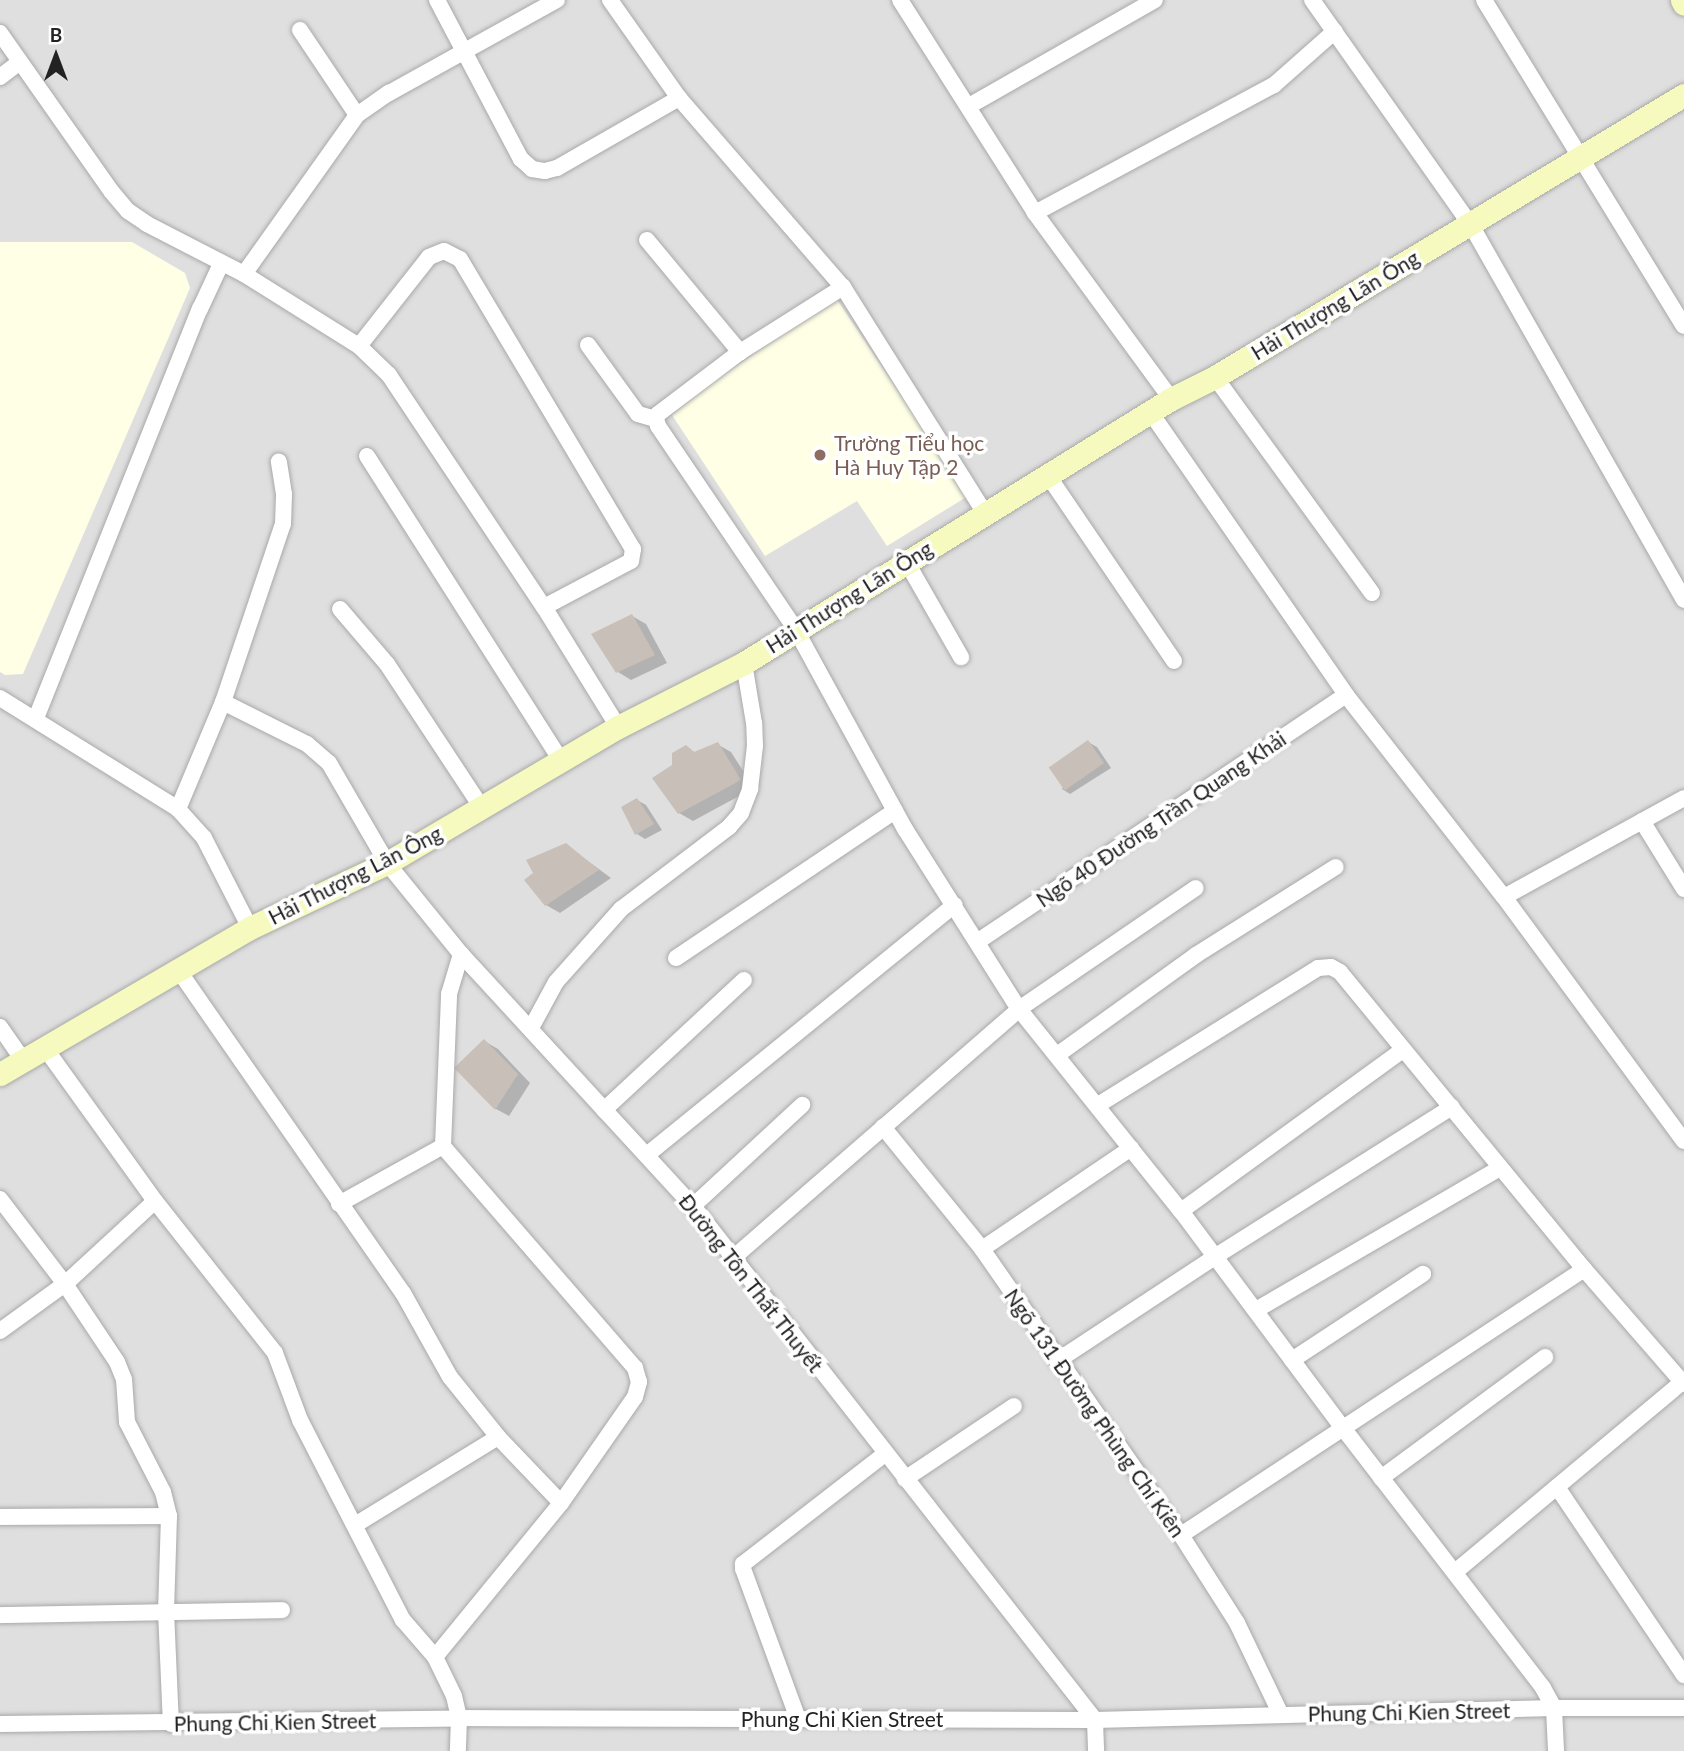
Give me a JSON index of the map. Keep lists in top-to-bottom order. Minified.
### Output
{"streets":{"street":["Hải Thượng Lãn Ông","Ngõ 40 Đường Trần Quang Khải","Đường Tôn Thất Thuyết","Ngõ 131 Đường Phùng Chí Kiên","Phung Chi Kien Street"]},"crossings":[["Hải Thượng Lãn Ông","Đường Tôn Thất Thuyết"],["Đường Tôn Thất Thuyết","Phung Chi Kien Street"],["Ngõ 131 Đường Phùng Chí Kiên","Phung Chi Kien Street"]],"places":["Trường Tiểu học Hà Huy Tập 2"],"north":"top"}
